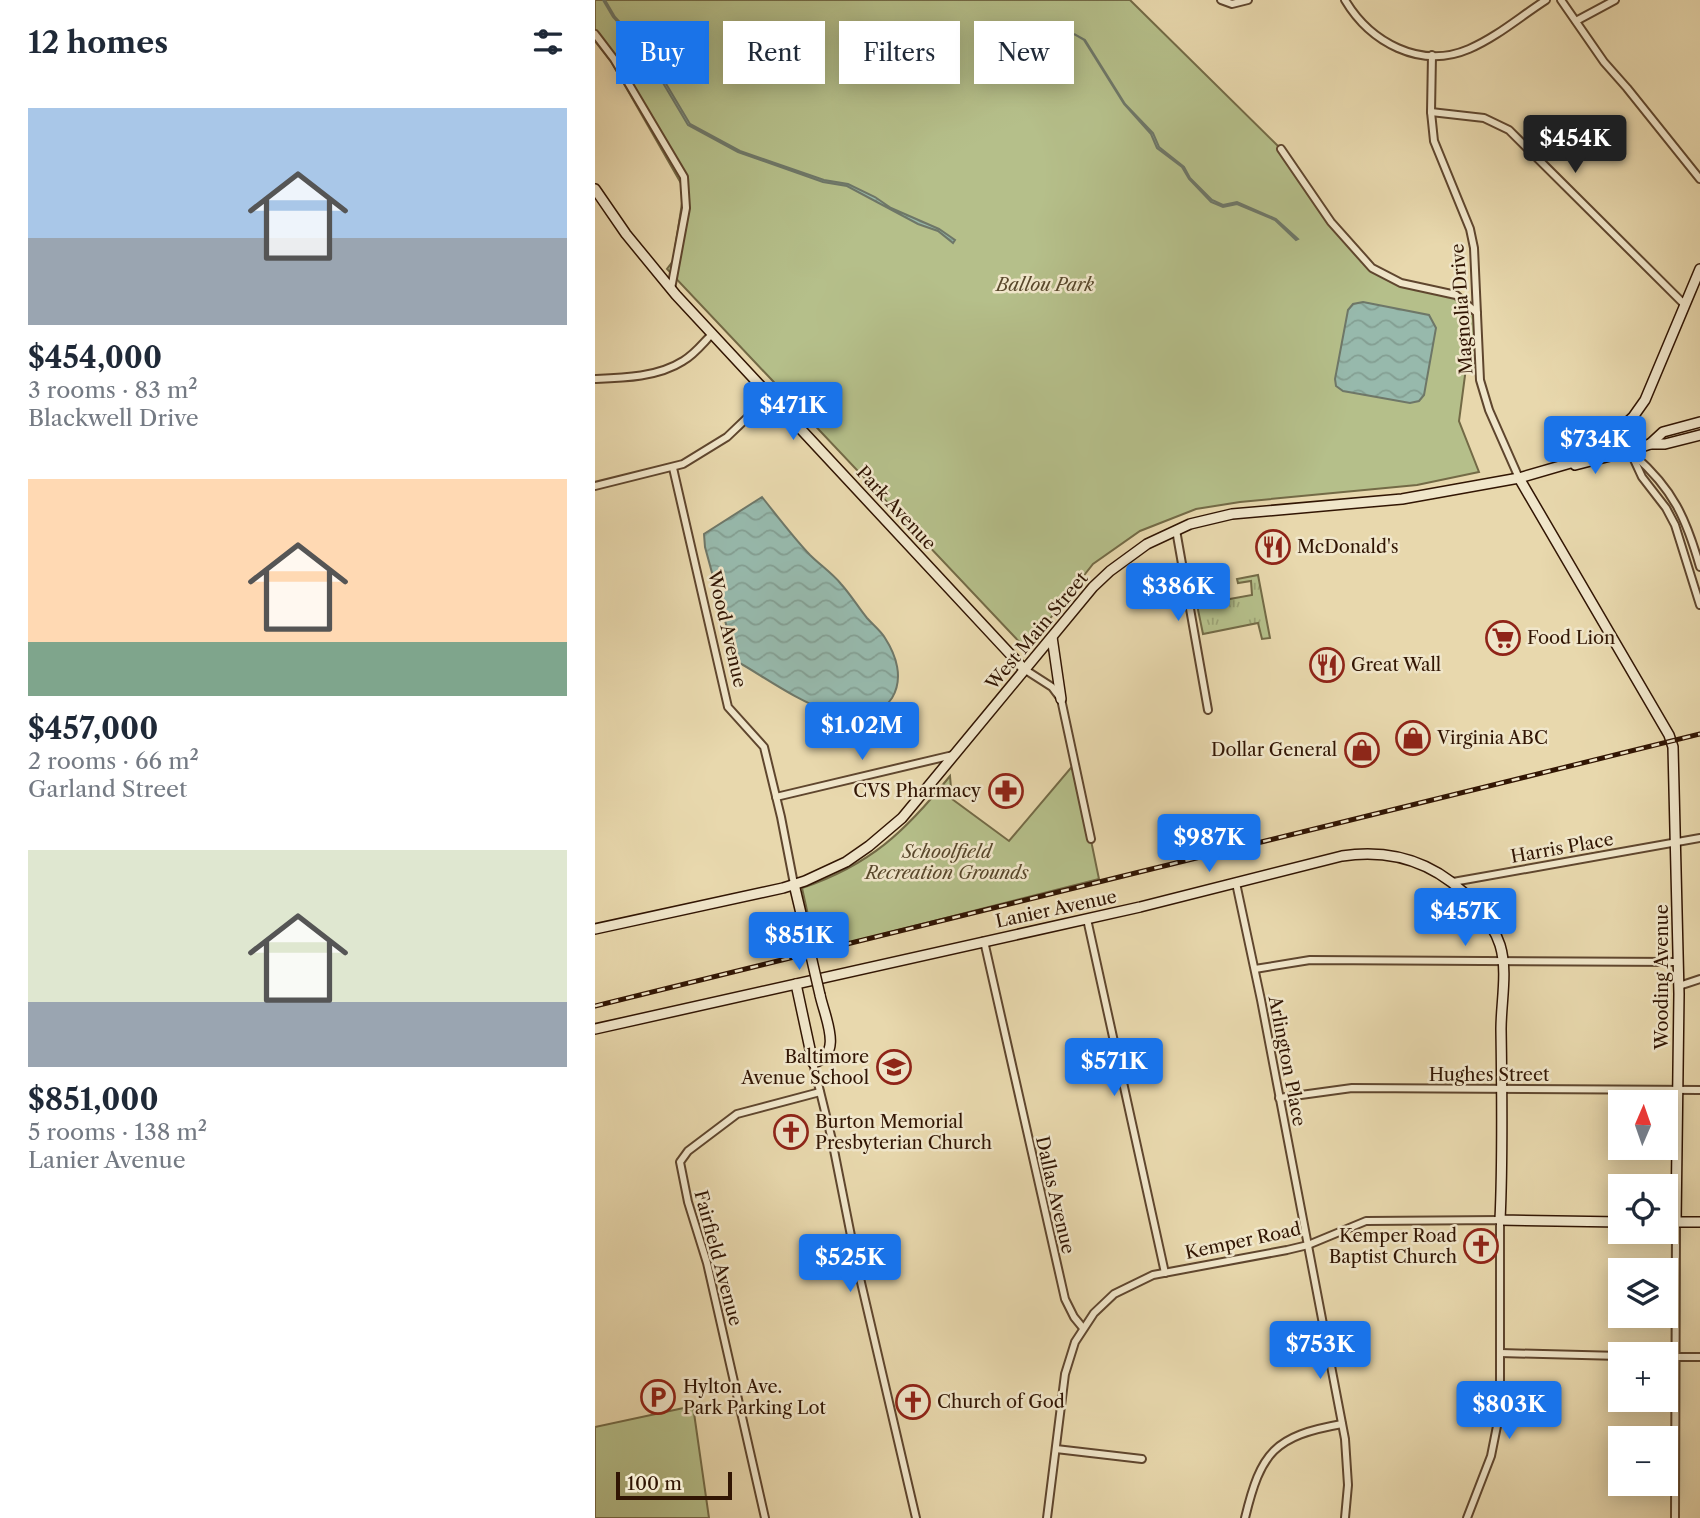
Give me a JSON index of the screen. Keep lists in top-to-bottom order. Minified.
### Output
{"streets":{"street":["Magnolia Drive","Park Avenue","Wood Avenue","West Main Street","Harris Place","Lanier Avenue","Wooding Avenue","Arlington Place","Hughes Street","Dallas Avenue","Kemper Road","Fairfield Avenue"]},"crossings":[["Magnolia Drive","West Main Street"],["Magnolia Drive","Wooding Avenue"],["Park Avenue","West Main Street"],["Wood Avenue","West Main Street"],["West Main Street","Wooding Avenue"],["Harris Place","Lanier Avenue"],["Harris Place","Wooding Avenue"],["Lanier Avenue","Arlington Place"],["Lanier Avenue","Hughes Street"],["Lanier Avenue","Dallas Avenue"],["Lanier Avenue","Kemper Road"],["Wooding Avenue","Hughes Street"],["Arlington Place","Hughes Street"],["Arlington Place","Kemper Road"],["Dallas Avenue","Kemper Road"]],"parks":["Ballou Park","Schoolfield Recreation Grounds"],"places":{"restaurant":["McDonald's","Great Wall"],"supermarket":["Food Lion"],"shop":["Virginia ABC","Dollar General"],"pharmacy":["CVS Pharmacy"],"school or university":["Baltimore Avenue School"],"church":["Burton Memorial Presbyterian Church","Kemper Road Baptist Church","Church of God"],"parking":["Hylton Ave. Park Parking Lot"]},"scale_bar":"100 m","north":"top","page":{"heading":"12 homes","chip":["Buy","Rent","Filters","New"],"list":[{"name":"$454,000","note":"3 rooms · 83 m² · Blackwell Drive"},{"name":"$457,000","note":"2 rooms · 66 m² · Garland Street"},{"name":"$851,000","note":"5 rooms · 138 m² · Lanier Avenue"}],"price":["$454K","$471K","$734K","$386K","$1.02M","$987K","$457K","$851K","$571K","$525K","$753K","$803K"],"map_buttons":["+","−"],"scale":"100 m"}}
